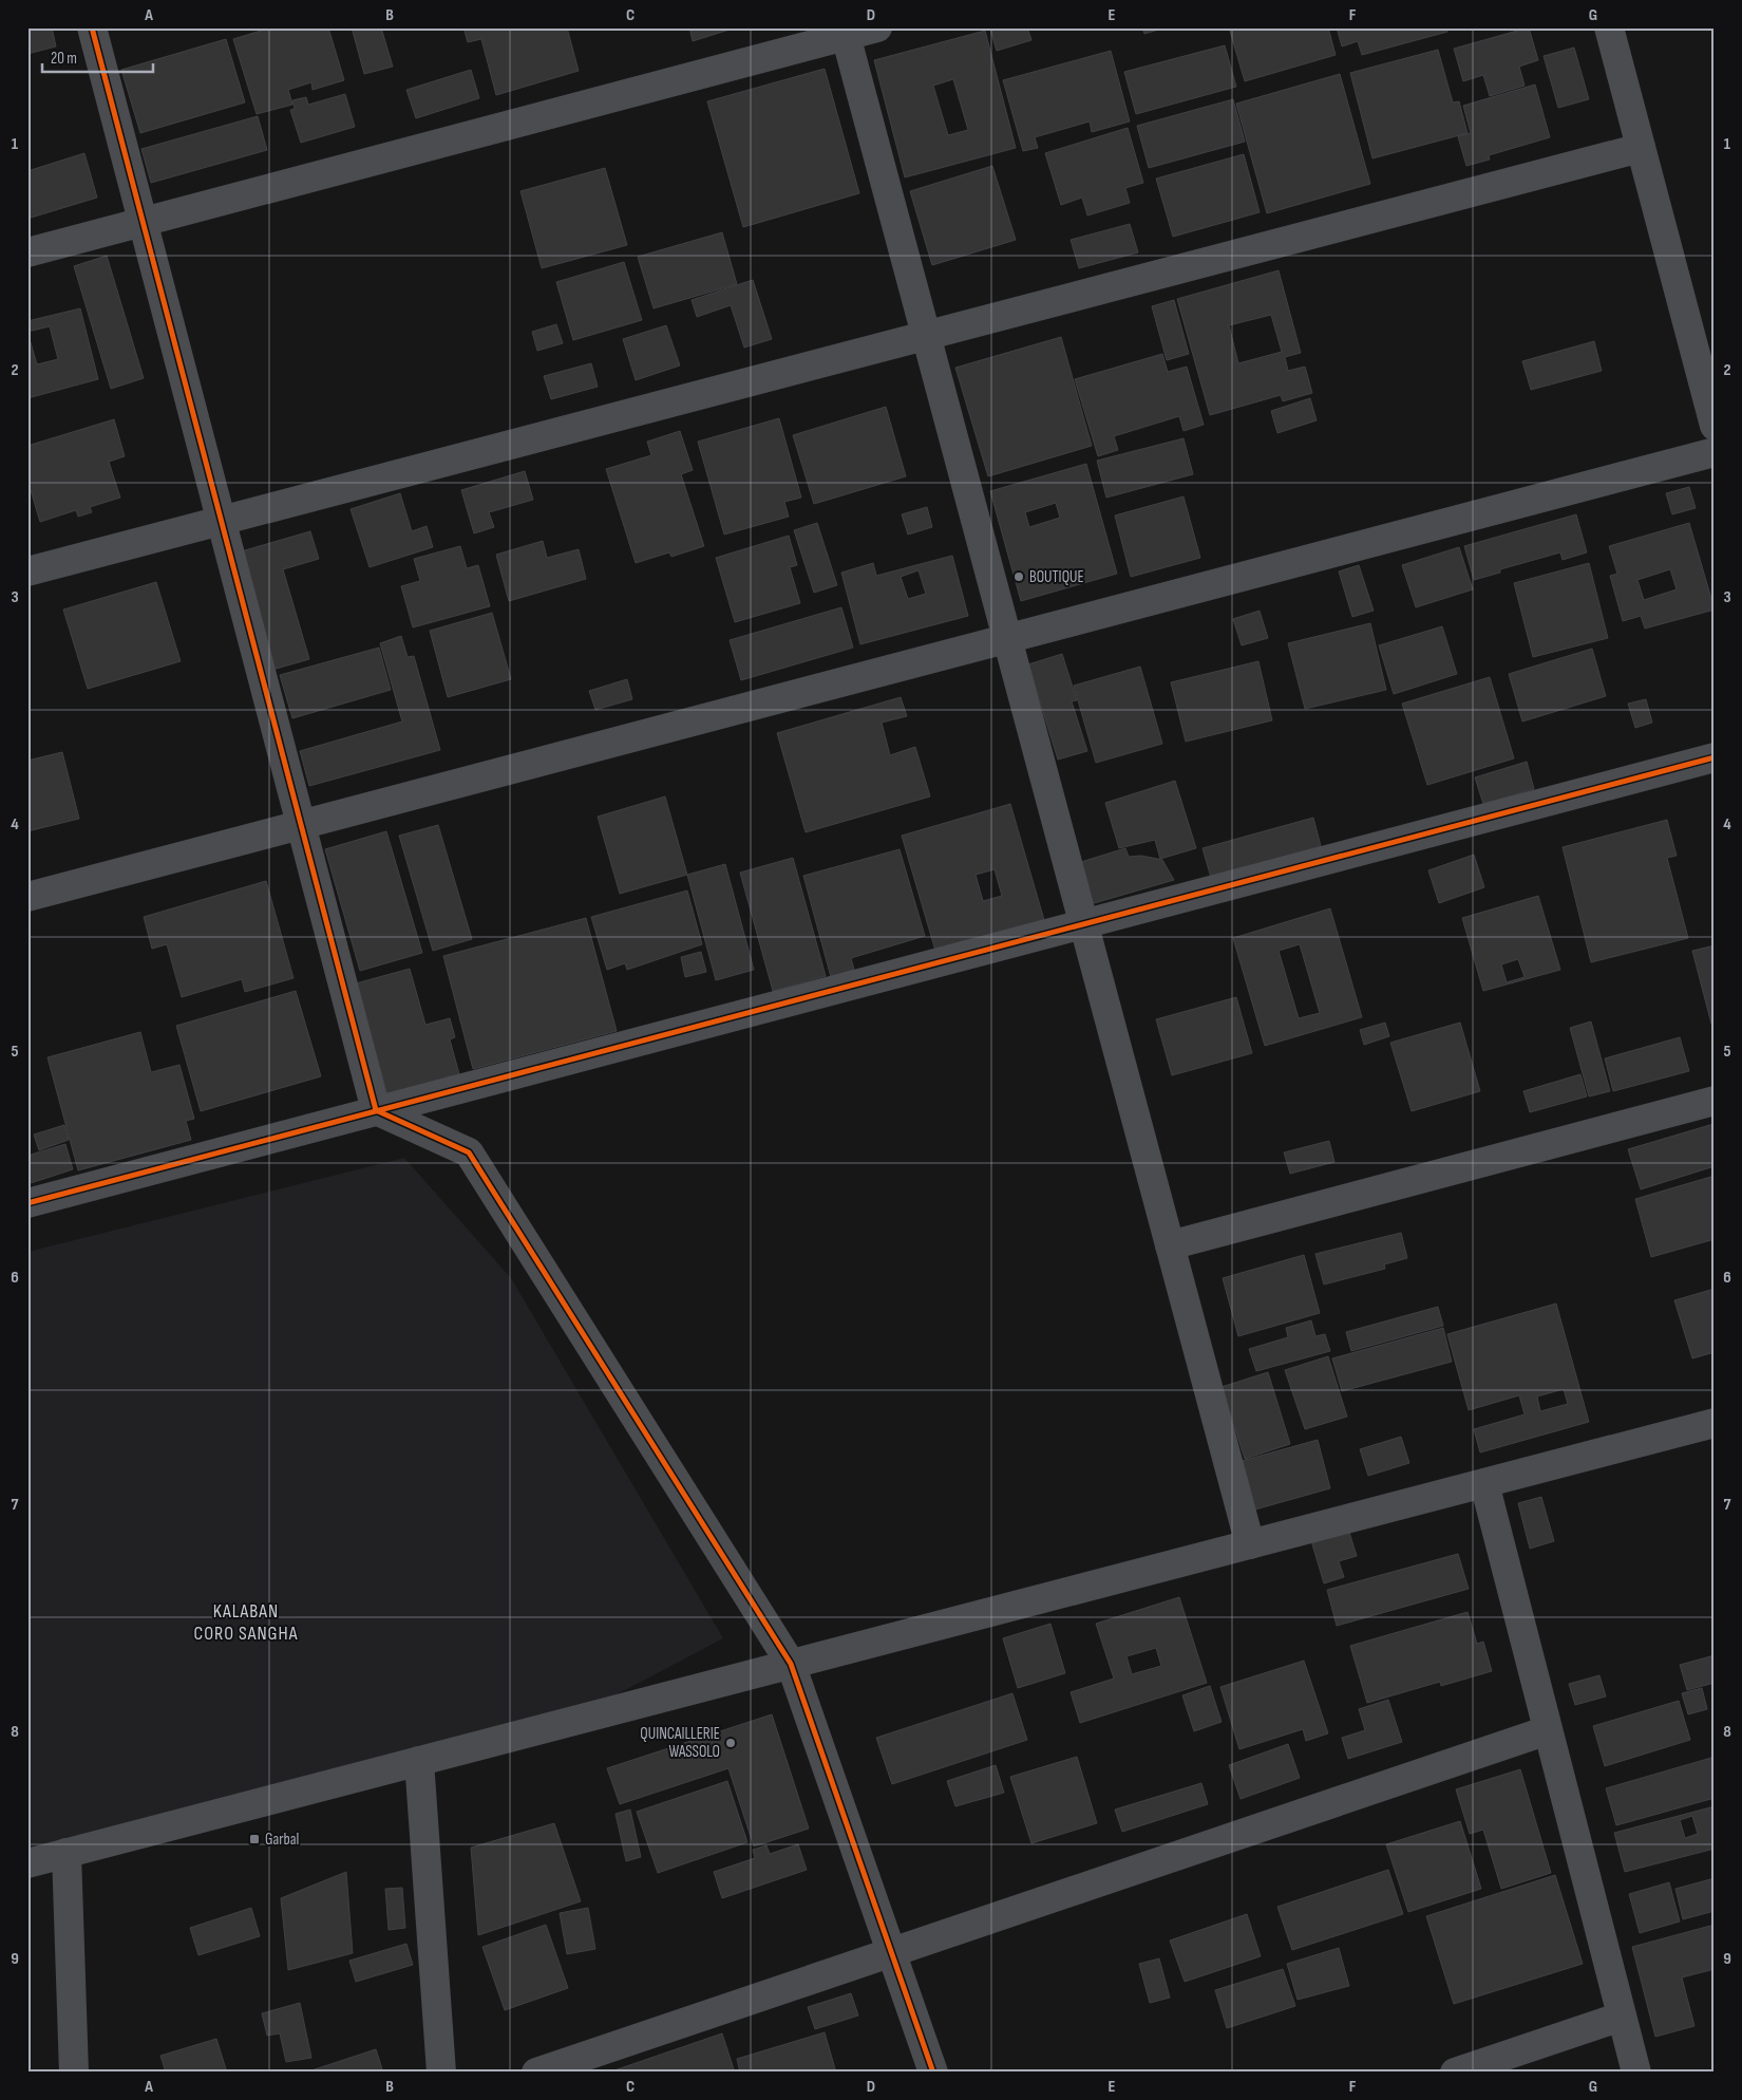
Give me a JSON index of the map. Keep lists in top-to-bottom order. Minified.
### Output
{"districts":["KALABAN CORO SANGHA"],"places":{"other":["BOUTIQUE","QUINCAILLERIE WASSOLO"],"transit":["Garbal"]},"scale_bar":"20 m","grid":{"columns":["A","B","C","D","E","F","G"],"rows":["1","2","3","4","5","6","7","8","9"]}}
